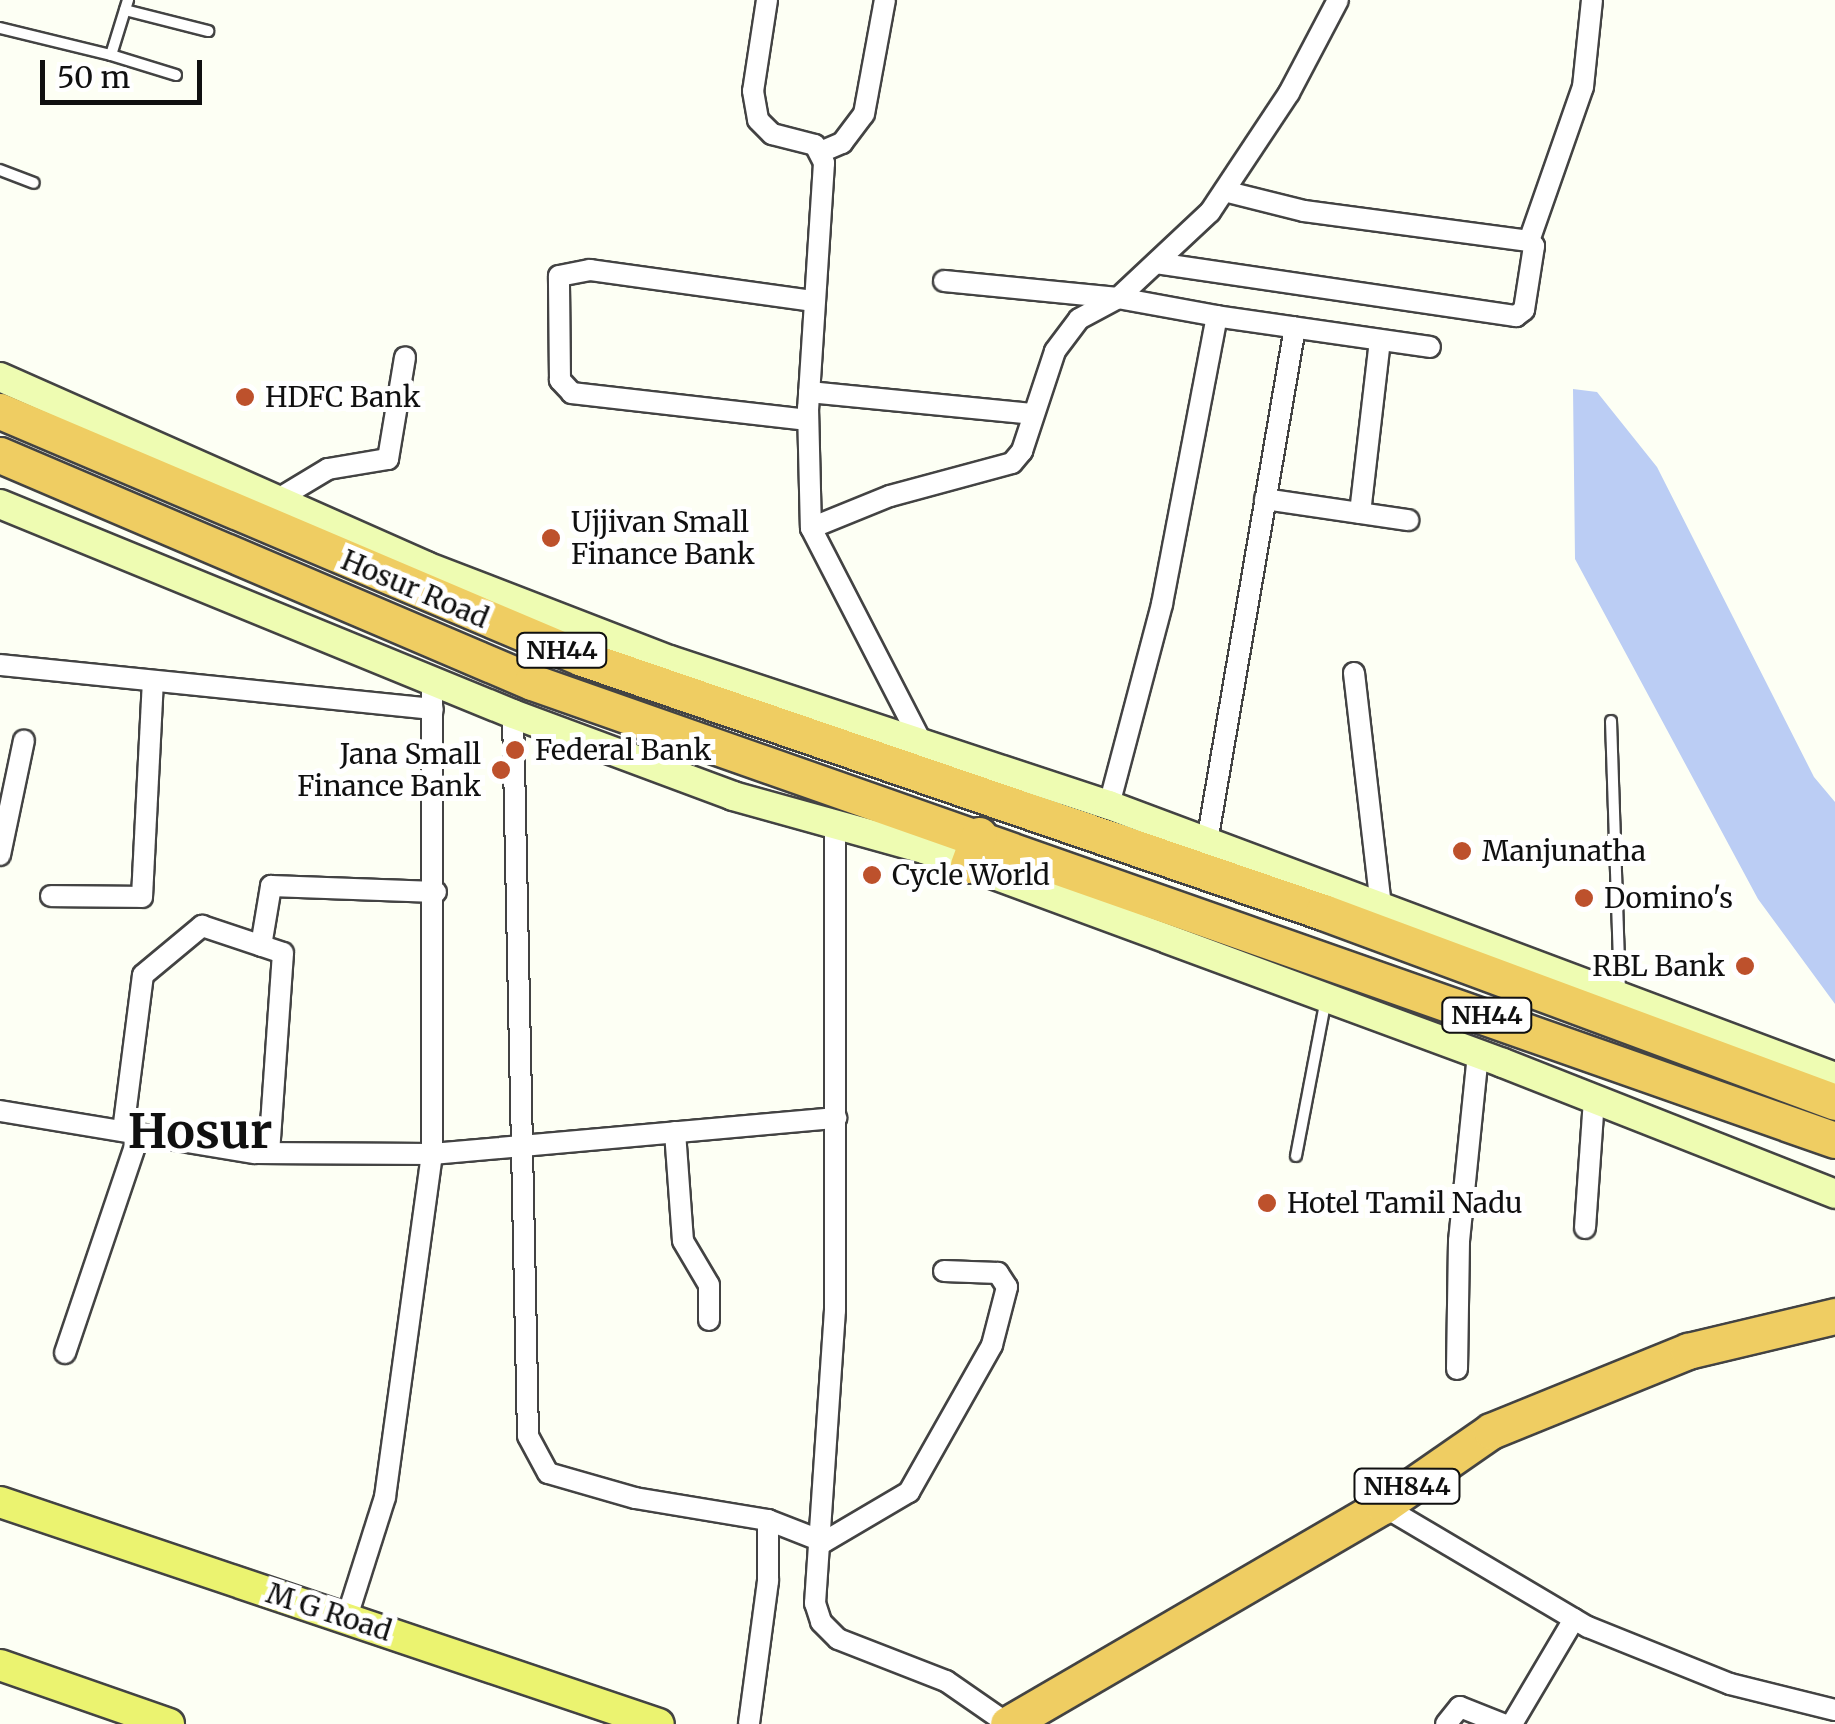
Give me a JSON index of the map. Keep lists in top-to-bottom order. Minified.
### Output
{"streets":{"highway":["Hosur Road","NH44","NH844"],"main road":["M G Road"]},"crossings":[["Hosur Road","NH44"]],"districts":["Hosur"],"places":["HDFC Bank","Ujjivan Small Finance Bank","Federal Bank","Jana Small Finance Bank","Manjunatha","Cycle World","Domino's","RBL Bank","Hotel Tamil Nadu"],"scale_bar":"50 m"}
